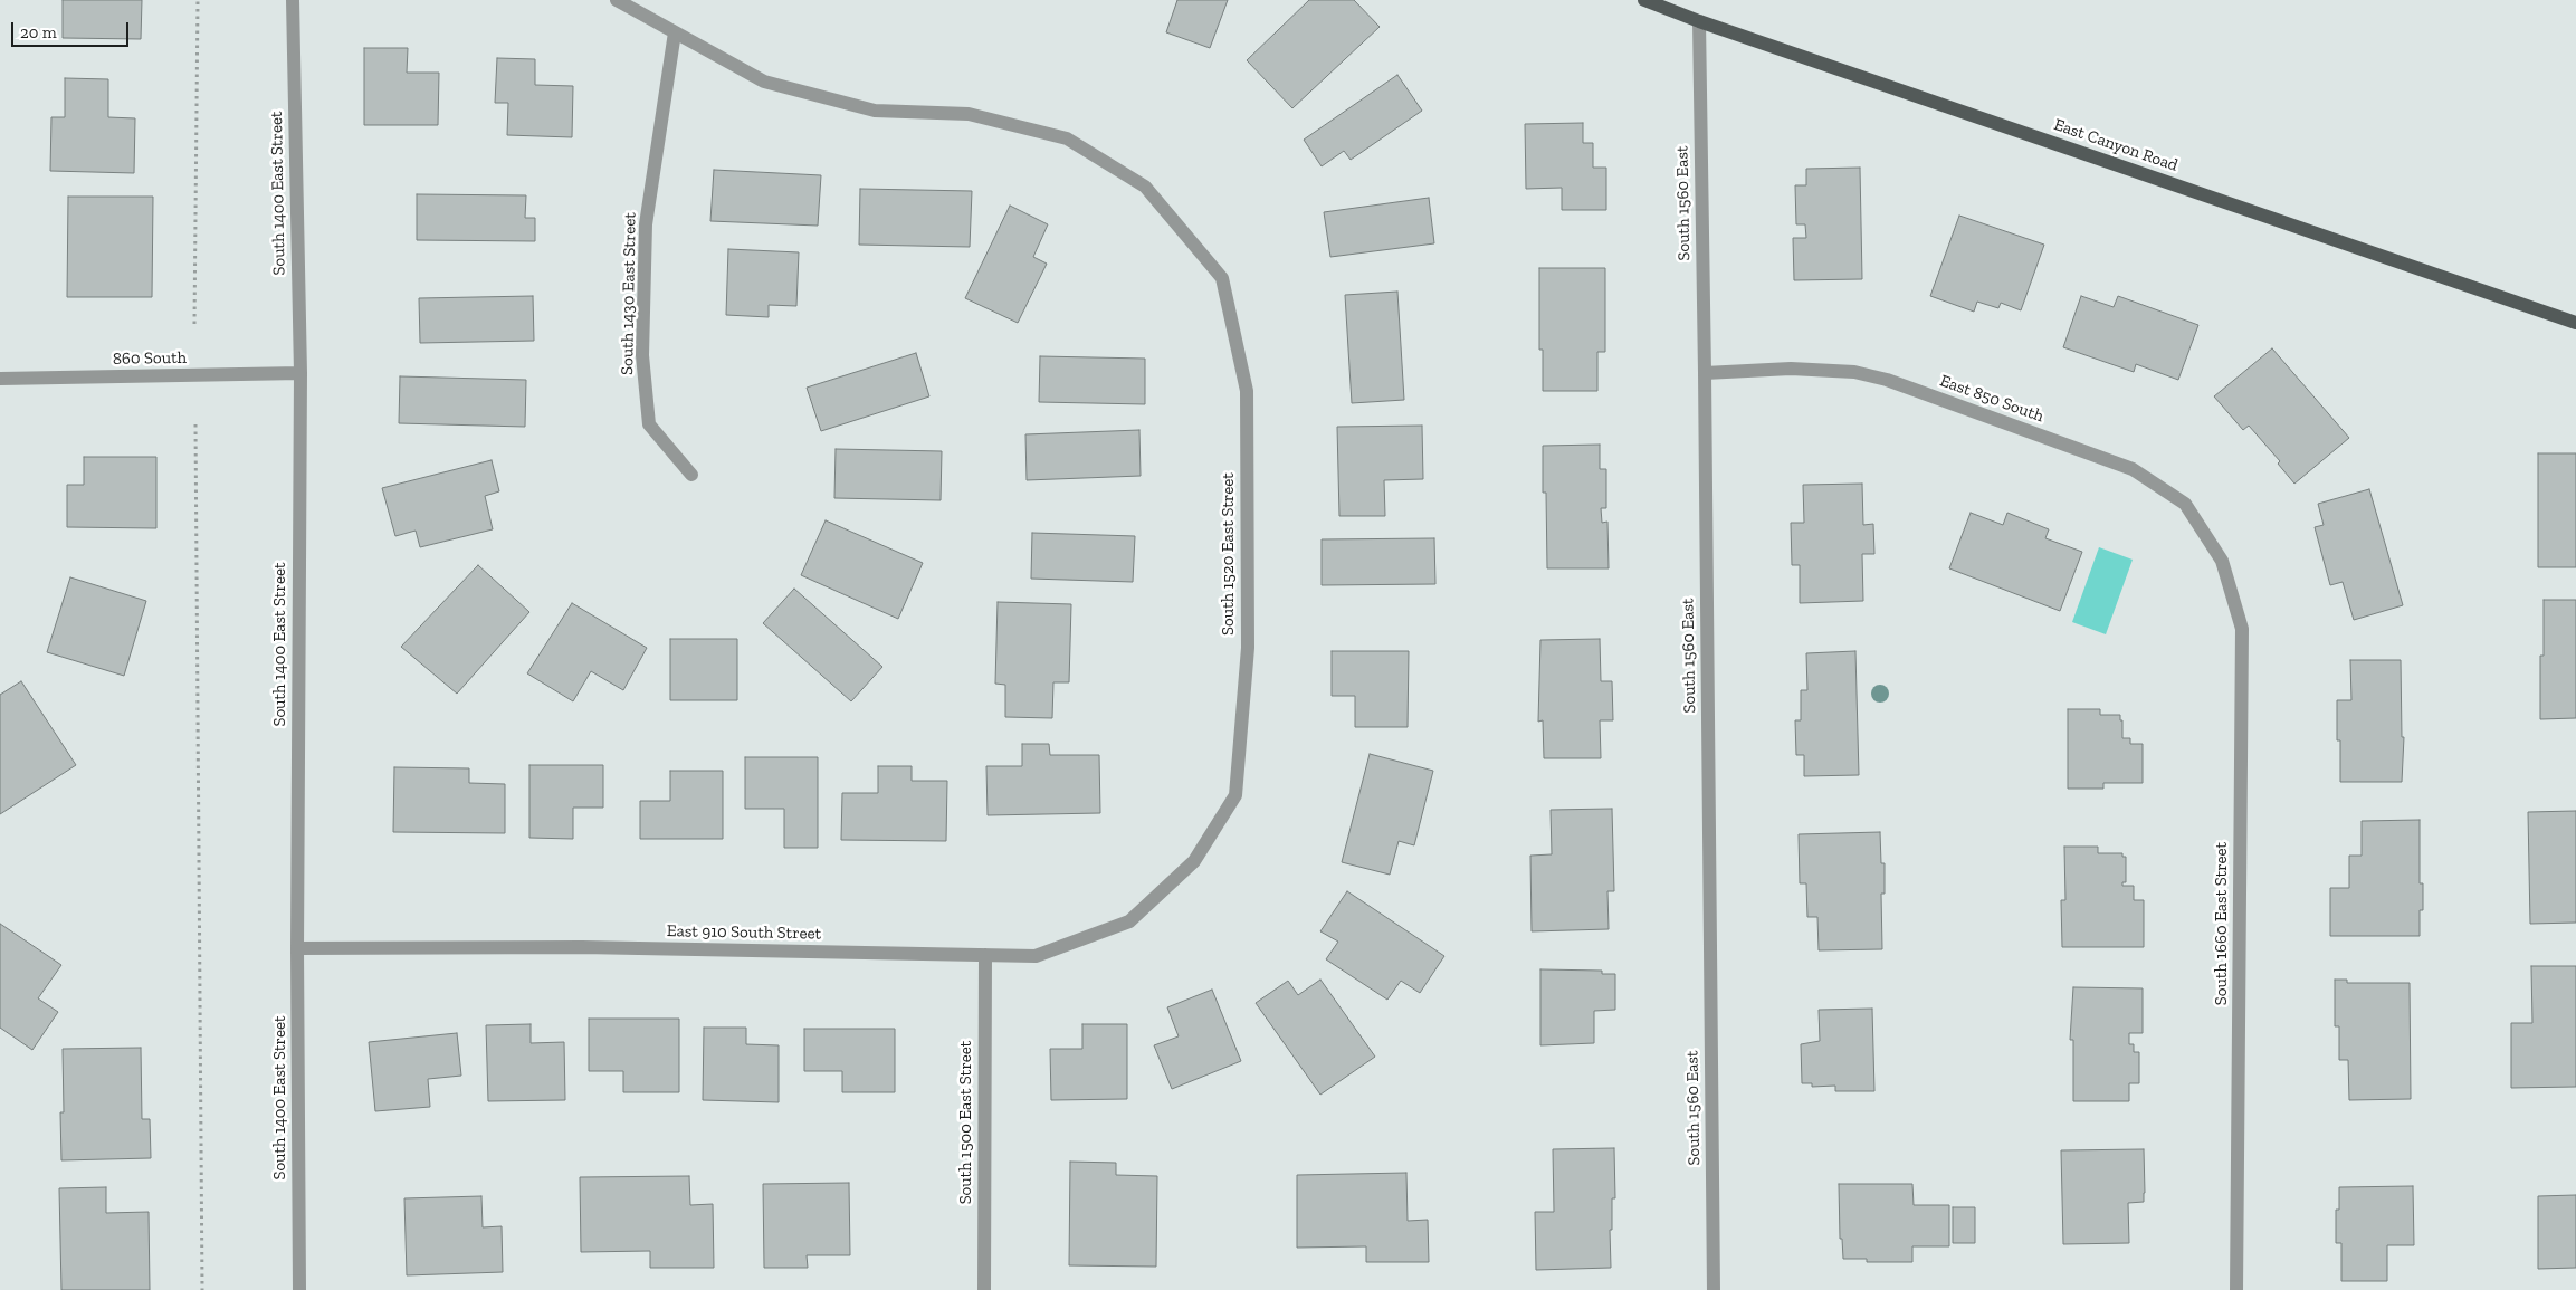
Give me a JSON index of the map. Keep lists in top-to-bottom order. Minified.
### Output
{"streets":{"main road":["East Canyon Road"],"street":["South 1400 East Street","South 1560 East","South 1430 East Street","860 South","East 850 South","South 1520 East Street","South 1660 East Street","East 910 South Street","South 1500 East Street"]},"crossings":[["East Canyon Road","South 1560 East"],["South 1400 East Street","860 South"],["South 1400 East Street","East 910 South Street"],["South 1560 East","East 850 South"],["South 1430 East Street","South 1520 East Street"],["East 850 South","South 1660 East Street"],["South 1520 East Street","East 910 South Street"],["East 910 South Street","South 1500 East Street"]],"scale_bar":"20 m"}
